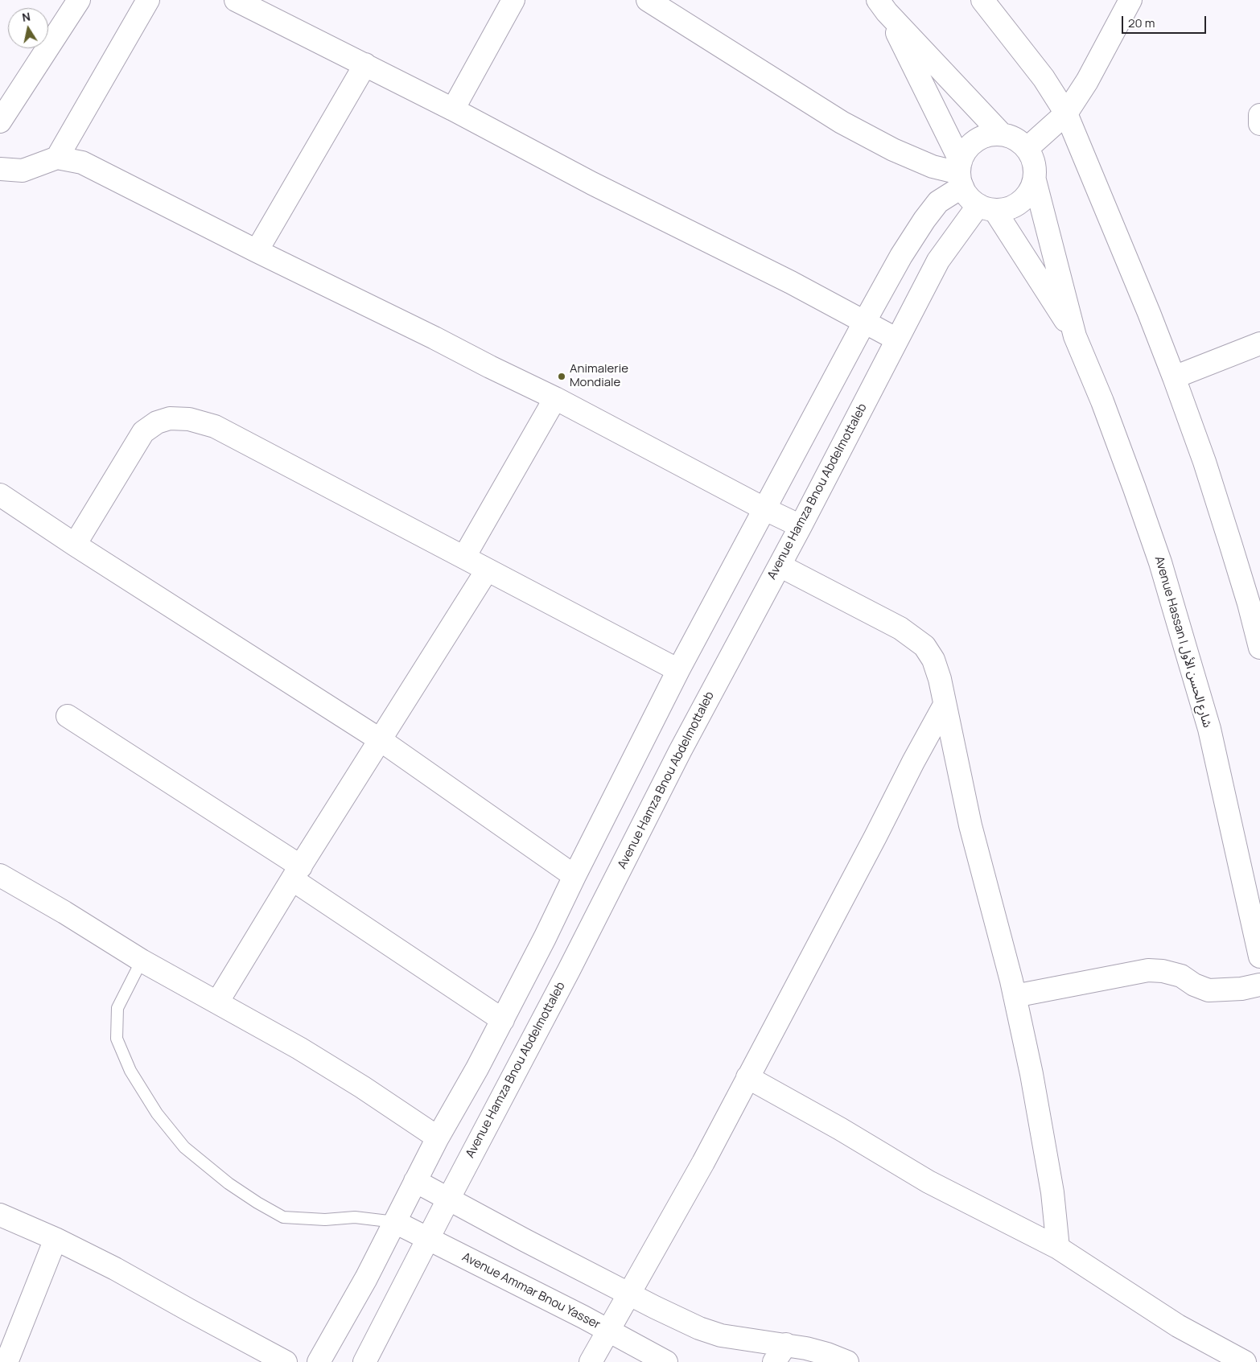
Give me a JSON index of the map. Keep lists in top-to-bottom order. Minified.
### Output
{"streets":{"street":["Avenue Hamza Bnou Abdelmottaleb","Avenue Hassan I شارع الحسن الأول","Avenue Ammar Bnou Yasser"]},"crossings":[["Avenue Hamza Bnou Abdelmottaleb","Avenue Hassan I شارع الحسن الأول"],["Avenue Hamza Bnou Abdelmottaleb","Avenue Ammar Bnou Yasser"]],"places":["Animalerie Mondiale"],"scale_bar":"20 m","north":"top"}
